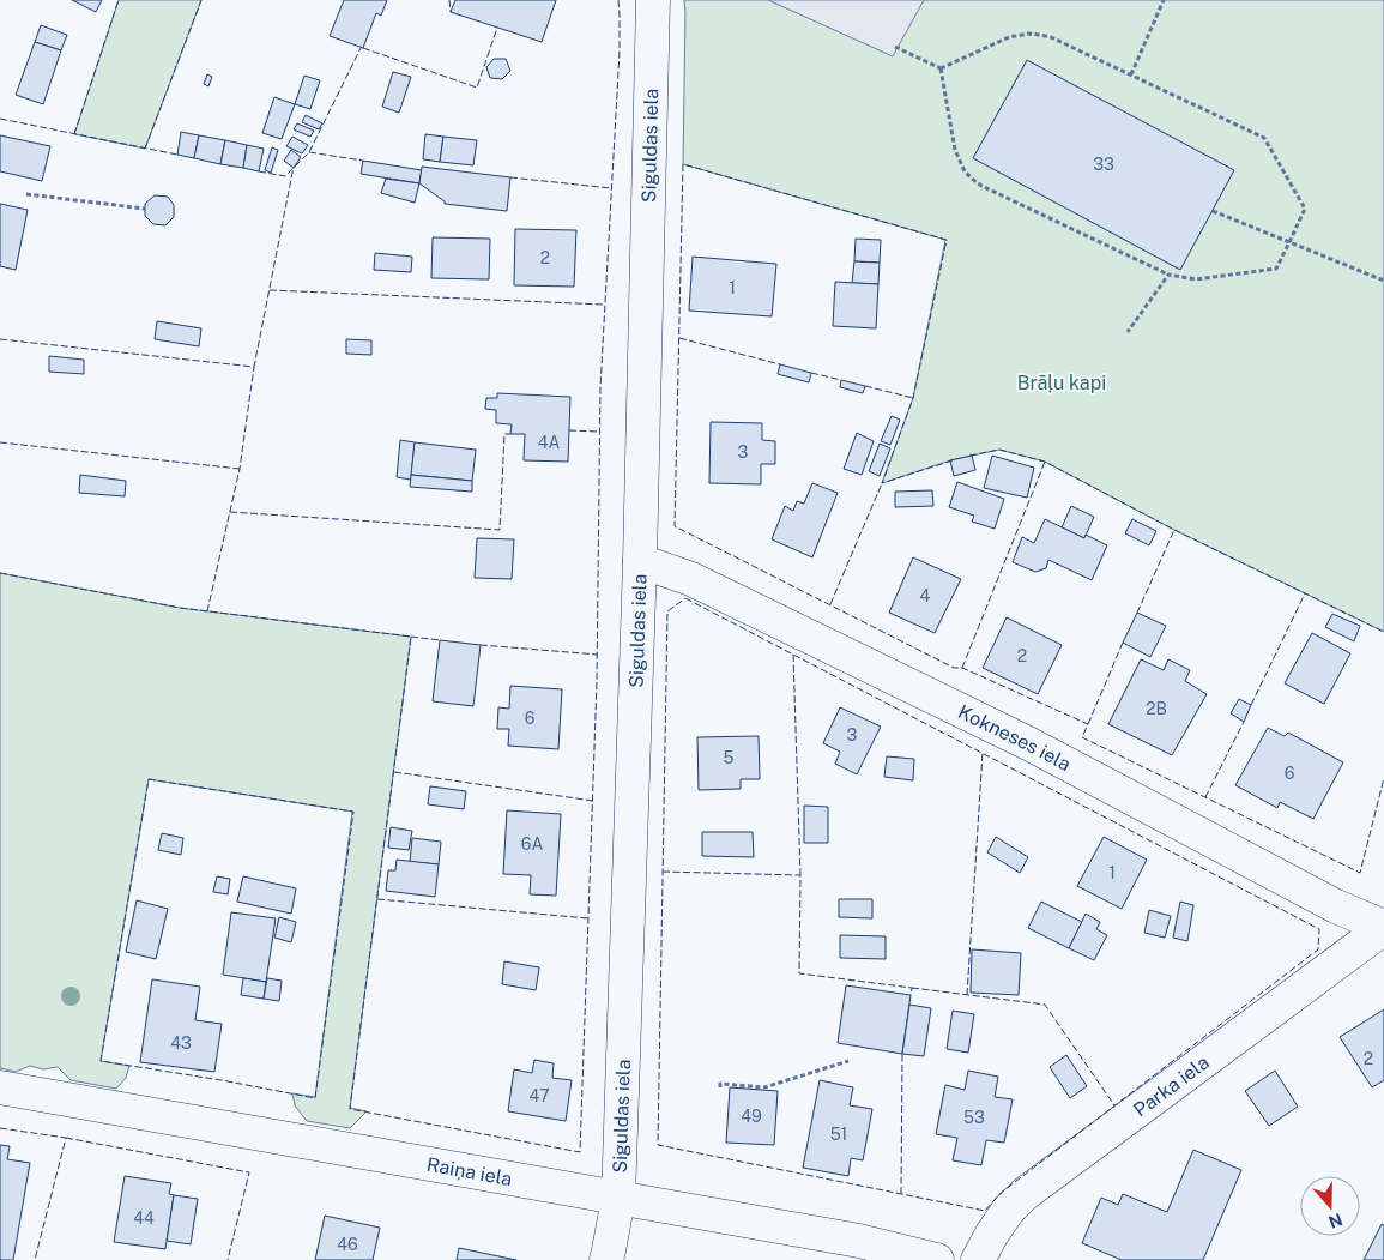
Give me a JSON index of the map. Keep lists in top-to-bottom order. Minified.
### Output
{"streets":{"street":["Siguldas iela","Kokneses iela","Parka iela","Raiņa iela"]},"crossings":[["Siguldas iela","Kokneses iela"],["Siguldas iela","Raiņa iela"],["Kokneses iela","Parka iela"]],"parks":["Brāļu kapi"],"house_numbers":["33","2","1","4A","3","4","2","2B","6","3","5","6","6A","1","43","2","47","49","53","51","44","46"],"north":"bottom"}
